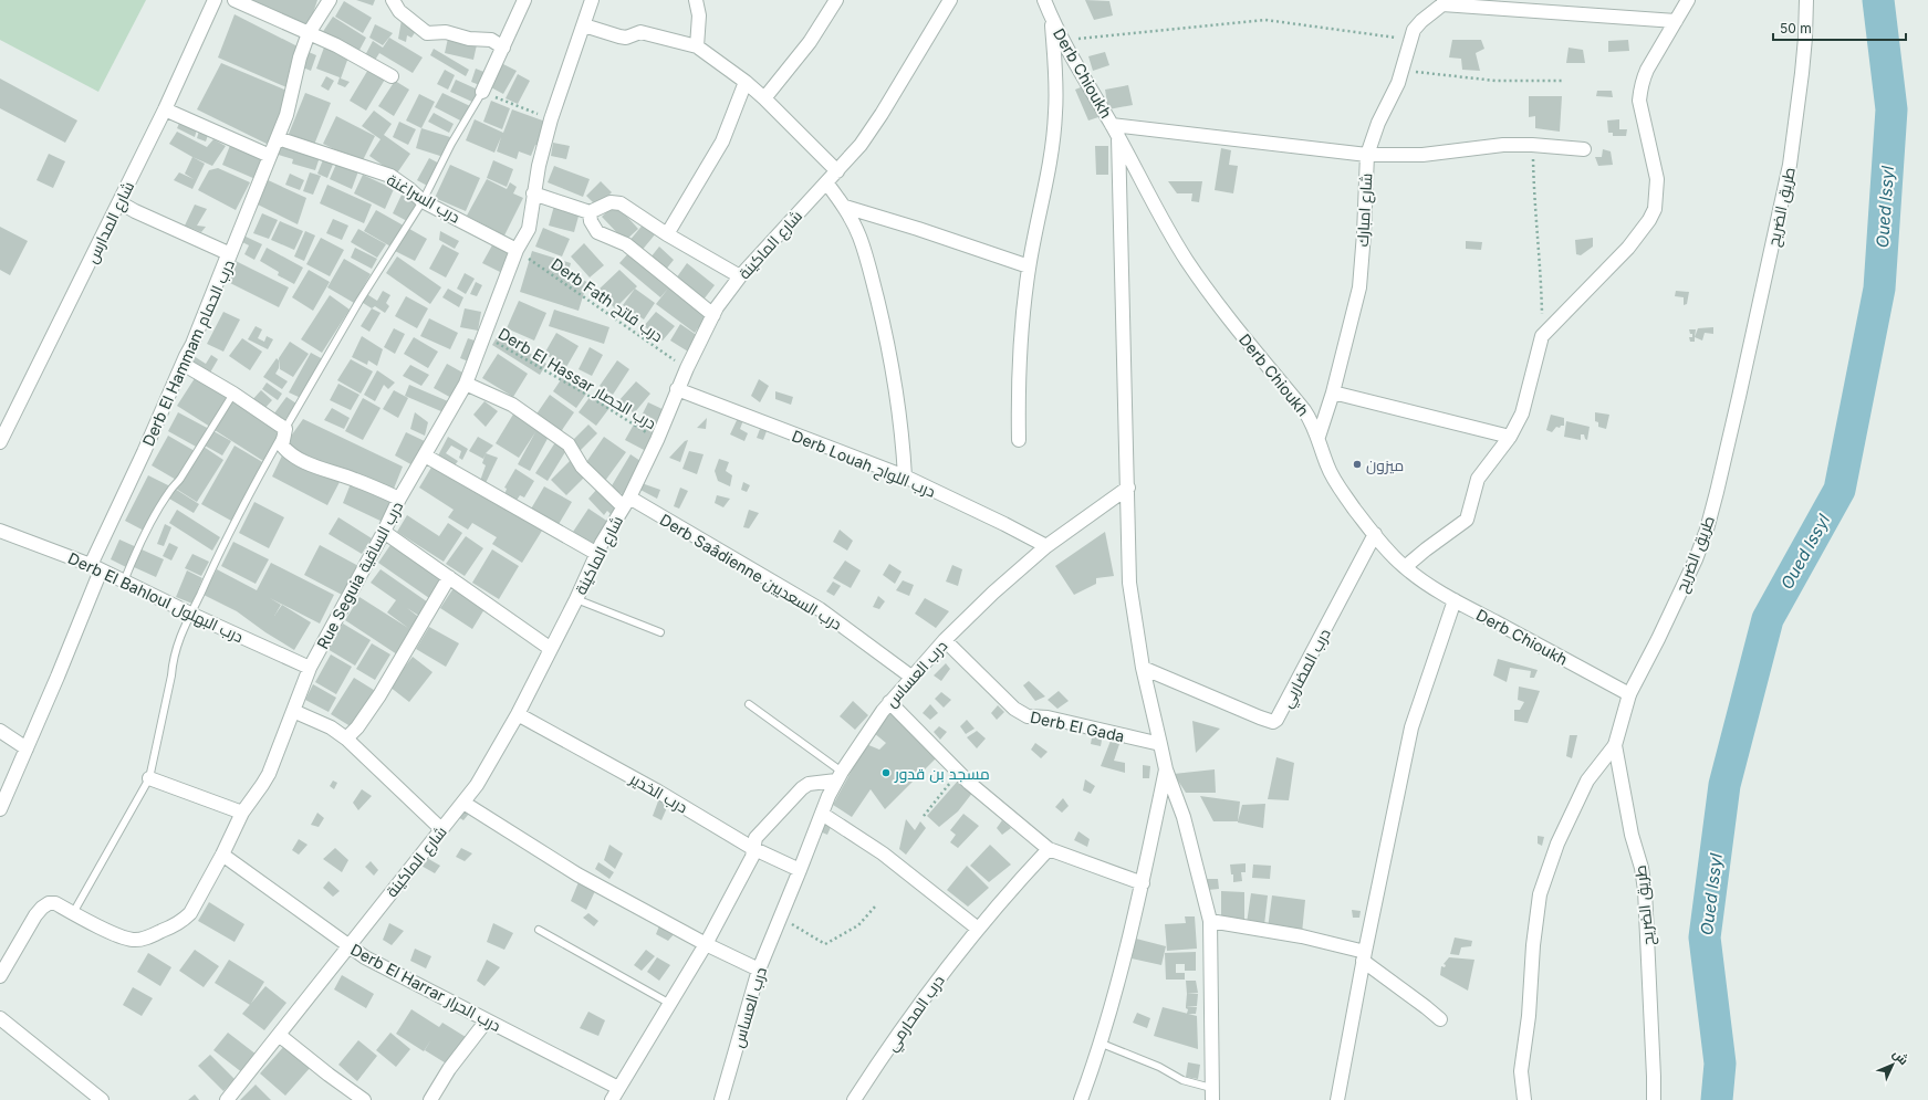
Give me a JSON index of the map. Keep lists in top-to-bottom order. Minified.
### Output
{"streets":{"street":["Derb Chioukh","درب السراغنة","طريق الضريح","شارع امبارك","شارع المدارس","شارع الماكينة","Derb El Hammam درب الحمام","Derb Louah درب اللواح","Derb Saâdienne درب السعديين","Rue Seguia درب الساقية","Derb El Bahloul درب البهلول","درب المضاربي","درب العساس","Derb El Gada","درب الخدير","Derb El Harrar درب الحرار","درب المحارمي"],"path":["Derb Fath درب فاتح","Derb El Hassar درب الحصار"]},"crossings":[["Derb Chioukh","طريق الضريح"],["Derb Chioukh","شارع امبارك"],["Derb Chioukh","درب المضاربي"],["درب السراغنة","Derb Fath درب فاتح"],["درب السراغنة","Derb El Hammam درب الحمام"],["درب السراغنة","Rue Seguia درب الساقية"],["شارع الماكينة","Derb Fath درب فاتح"],["شارع الماكينة","Derb El Hassar درب الحصار"],["شارع الماكينة","Derb Louah درب اللواح"],["شارع الماكينة","Derb Saâdienne درب السعديين"],["شارع الماكينة","درب الخدير"],["شارع الماكينة","Derb El Harrar درب الحرار"],["Derb Fath درب فاتح","Rue Seguia درب الساقية"],["Derb El Hammam درب الحمام","Derb El Bahloul درب البهلول"],["Derb El Hassar درب الحصار","Rue Seguia درب الساقية"],["Derb Louah درب اللواح","درب العساس"],["Derb Saâdienne درب السعديين","Rue Seguia درب الساقية"],["Derb Saâdienne درب السعديين","درب العساس"],["Rue Seguia درب الساقية","Derb El Bahloul درب البهلول"],["Rue Seguia درب الساقية","Derb El Harrar درب الحرار"],["درب العساس","Derb El Gada"],["درب العساس","درب الخدير"]],"water":["Oued Issyl"],"places":["ميزون","مسجد بن قدور"],"scale_bar":"50 m","north":"top right"}
